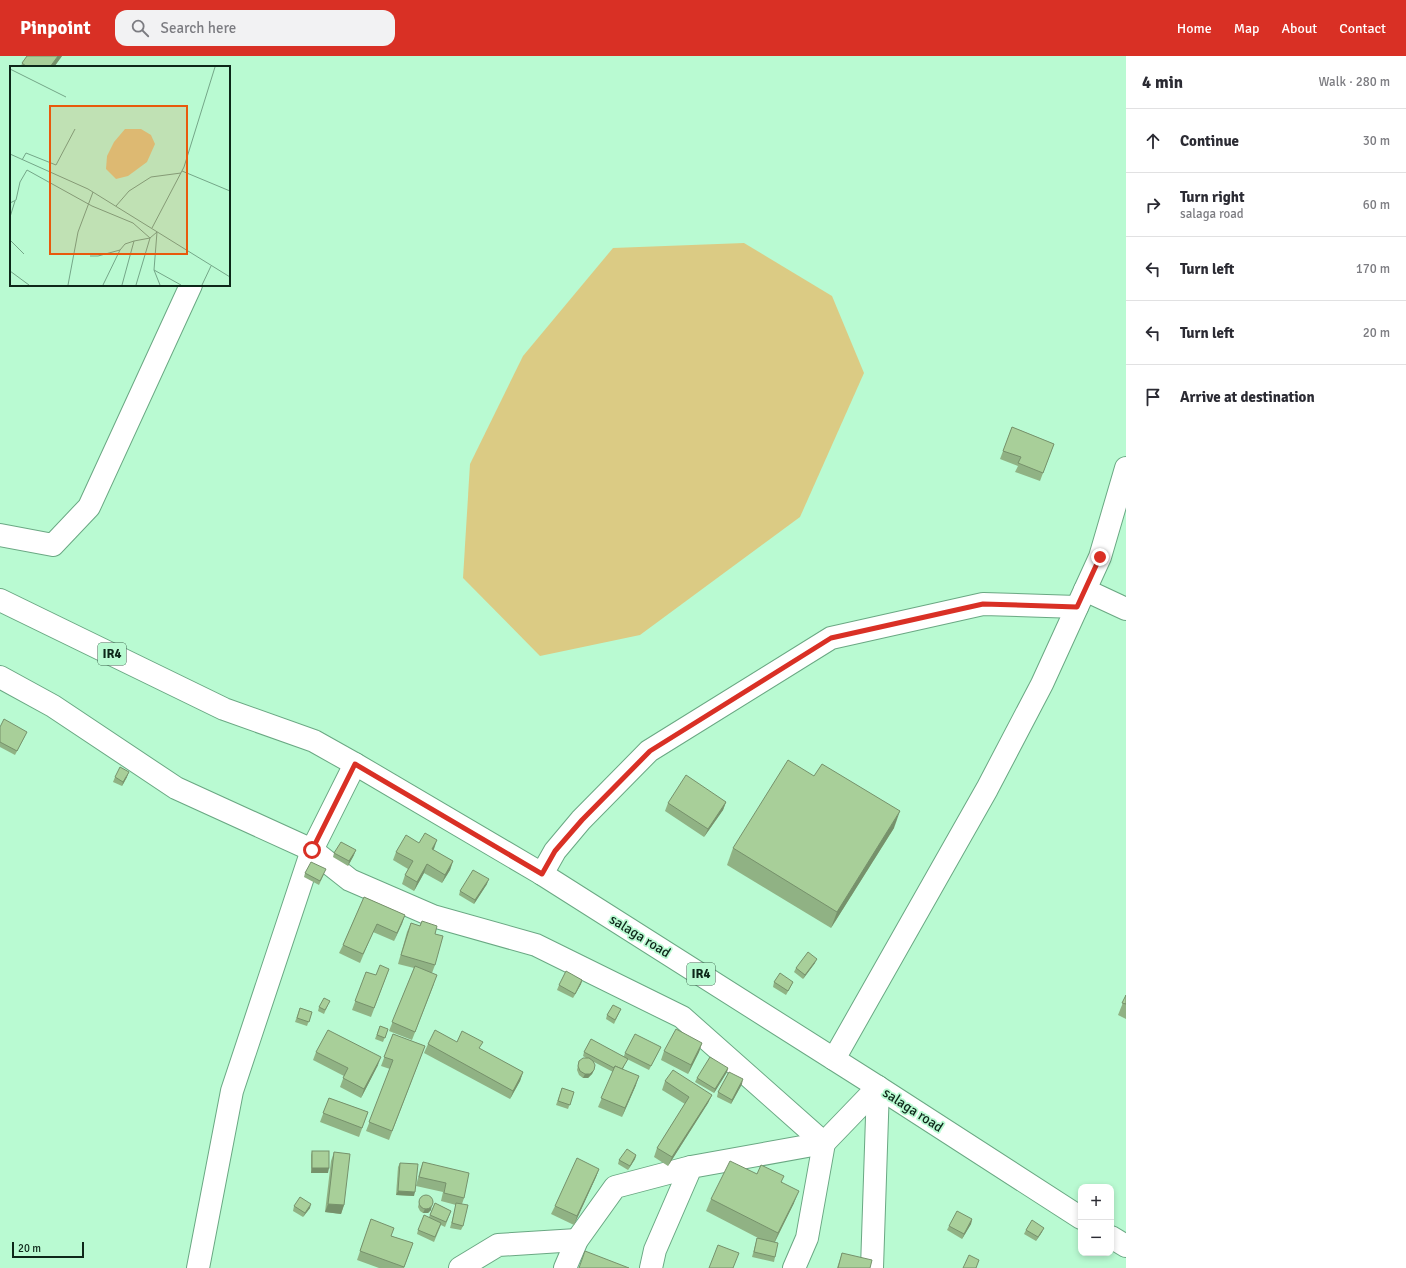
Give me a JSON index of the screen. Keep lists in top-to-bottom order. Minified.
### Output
{"streets":{"street":["IR4","salaga road"]},"scale_bar":"20 m","page":{"header":"Pinpoint","search":"Search here","nav":["Home","Map","About","Contact"],"heading":["4 min","Walk · 280 m"],"list":[["Continue","30 m"],["Turn right","salaga road","60 m"],["Turn left","170 m"],["Turn left","20 m"],"Arrive at destination"],"map_buttons":["+","−"],"scale":"20 m"}}
